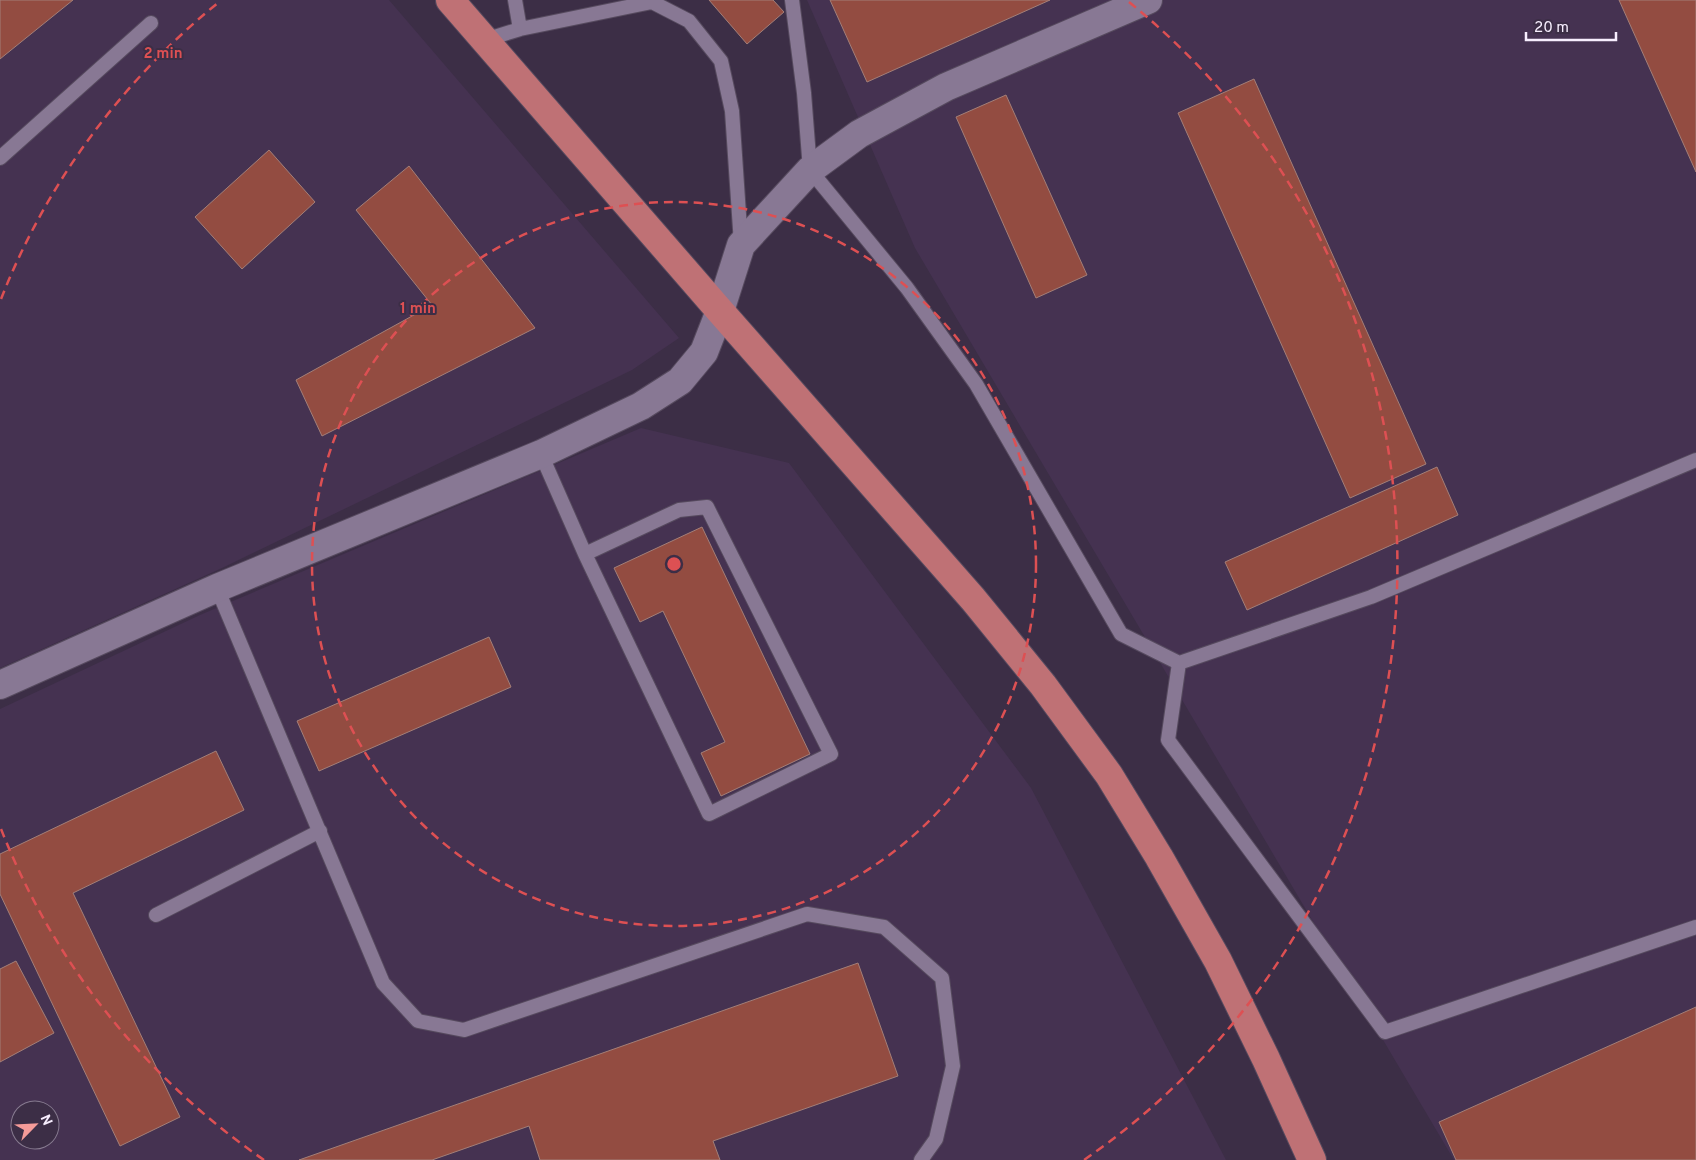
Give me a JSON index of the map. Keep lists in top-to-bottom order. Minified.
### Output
{"scale_bar":"20 m","north":"top right","rings":["2 min","1 min"]}
